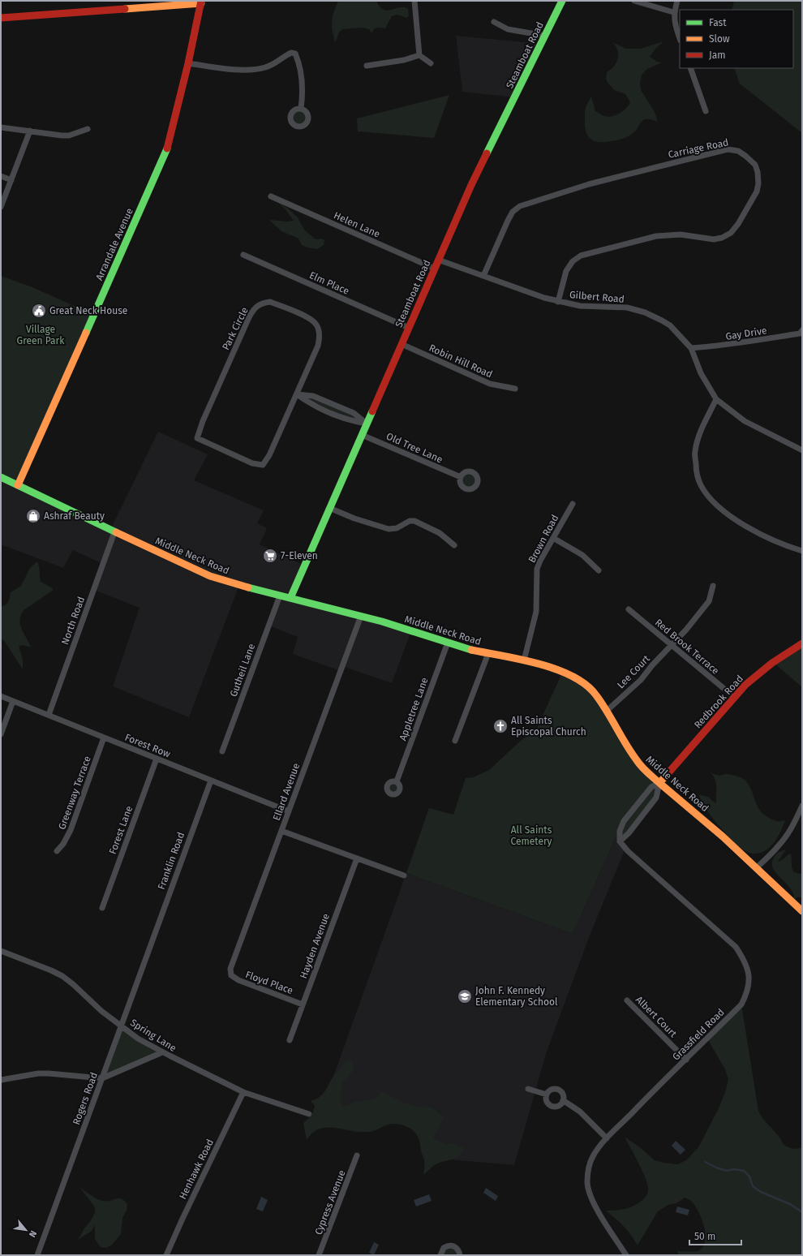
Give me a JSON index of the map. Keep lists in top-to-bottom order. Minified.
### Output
{"streets":{"street":["Steamboat Road","Carriage Road","Helen Lane","Arrandale Avenue","Elm Place","Gilbert Road","Park Circle","Gay Drive","Robin Hill Road","Old Tree Lane","Brown Road","Middle Neck Road","North Road","Red Brook Terrace","Gutheil Lane","Lee Court","Redbrook Road","Appletree Lane","Forest Row","Ellard Avenue","Greenway Terrace","Forest Lane","Franklin Road","Hayden Avenue","Floyd Place","Albert Court","Grassfield Road","Spring Lane","Rogers Road","Henhawk Road","Cypress Avenue"]},"crossings":[["Steamboat Road","Helen Lane"],["Steamboat Road","Elm Place"],["Steamboat Road","Gilbert Road"],["Steamboat Road","Robin Hill Road"],["Steamboat Road","Old Tree Lane"],["Steamboat Road","Middle Neck Road"],["Carriage Road","Gilbert Road"],["Arrandale Avenue","Middle Neck Road"],["Gilbert Road","Gay Drive"],["Brown Road","Middle Neck Road"],["Middle Neck Road","North Road"],["Middle Neck Road","Gutheil Lane"],["Middle Neck Road","Lee Court"],["Middle Neck Road","Redbrook Road"],["Middle Neck Road","Appletree Lane"],["Middle Neck Road","Ellard Avenue"],["North Road","Forest Row"],["Red Brook Terrace","Lee Court"],["Red Brook Terrace","Redbrook Road"],["Forest Row","Ellard Avenue"],["Forest Row","Greenway Terrace"],["Forest Row","Forest Lane"],["Forest Row","Franklin Road"],["Ellard Avenue","Floyd Place"],["Franklin Road","Rogers Road"],["Hayden Avenue","Floyd Place"],["Albert Court","Grassfield Road"],["Spring Lane","Rogers Road"],["Spring Lane","Henhawk Road"]],"parks":["Village Green Park","All Saints Cemetery"],"places":{"public building":["Great Neck House"],"shop":["Ashraf Beauty"],"supermarket":["7-Eleven"],"church":["All Saints Episcopal Church"],"school or university":["John F. Kennedy Elementary School"]},"legend":["Fast","Slow","Jam"],"scale_bar":"50 m","north":"bottom right"}
